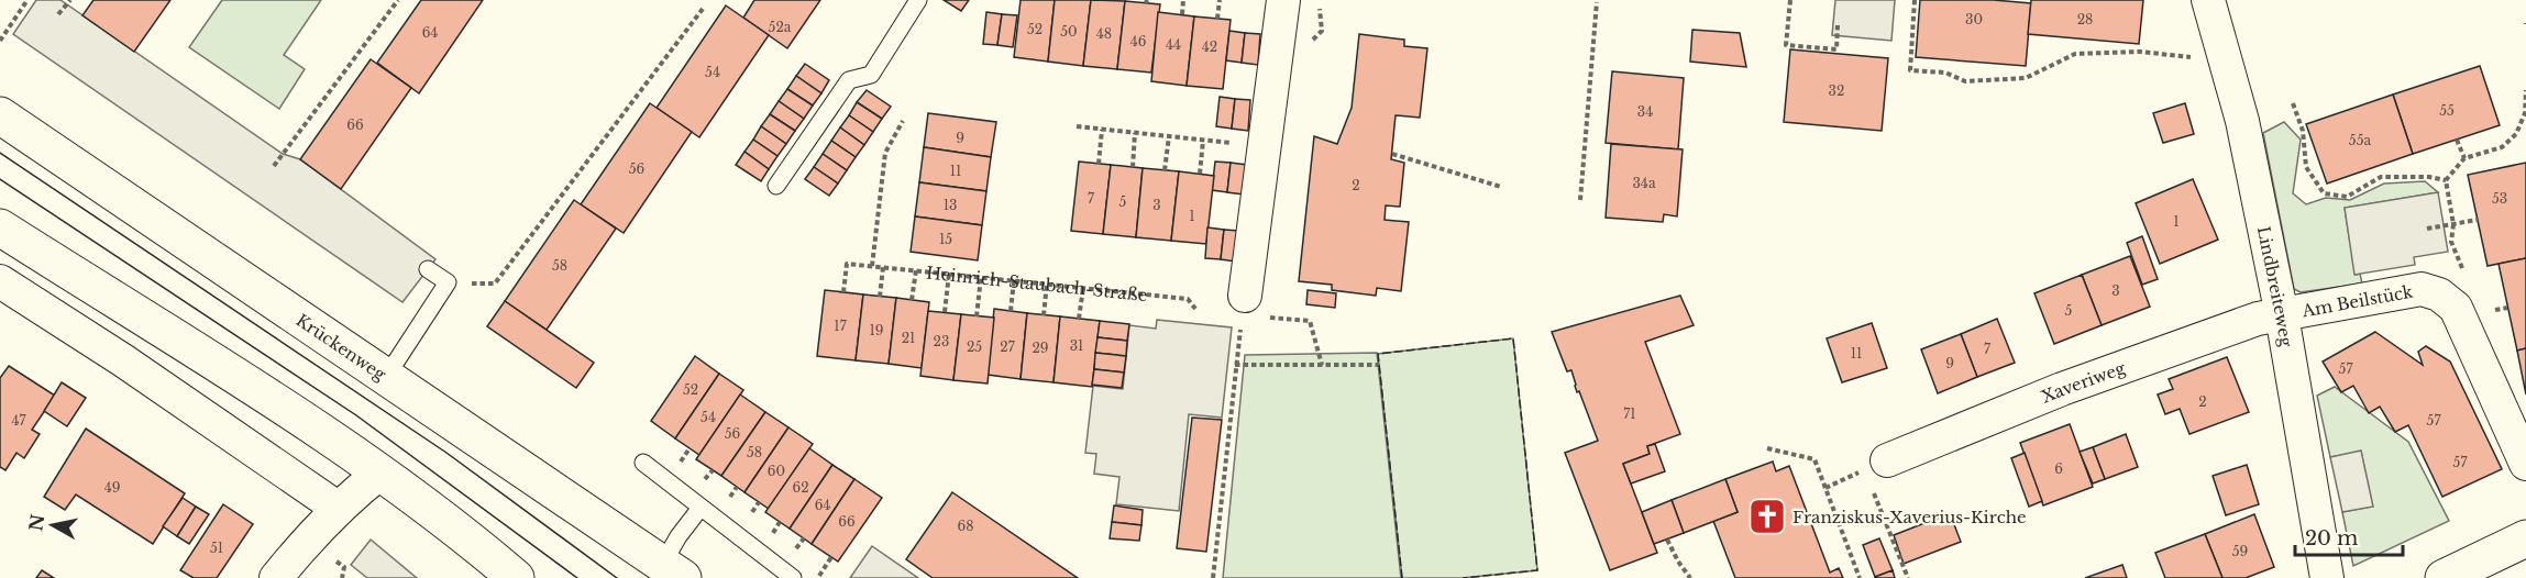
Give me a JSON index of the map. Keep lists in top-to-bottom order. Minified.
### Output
{"streets":{"main road":["Krückenweg"],"street":["Lindbreiteweg","Am Beilstück","Xaveriweg"],"path":["Heinrich-Staubach-Straße"]},"crossings":[["Lindbreiteweg","Am Beilstück"],["Lindbreiteweg","Xaveriweg"],["Am Beilstück","Xaveriweg"]],"places":{"church":["Franziskus-Xaverius-Kirche"]},"house_numbers":["30","28","52a","52","50","64","48","46","44","42","54","32","55","34","66","9","55a","56","11","34a","2","7","53","5","13","3","1","1","15","58","3","5","17","19","21","23","31","25","27","29","7","11","9","57","52","2","71","54","47","57","56","58","57","6","60","49","62","64","66","68","51","59"],"scale_bar":"20 m","north":"left"}
